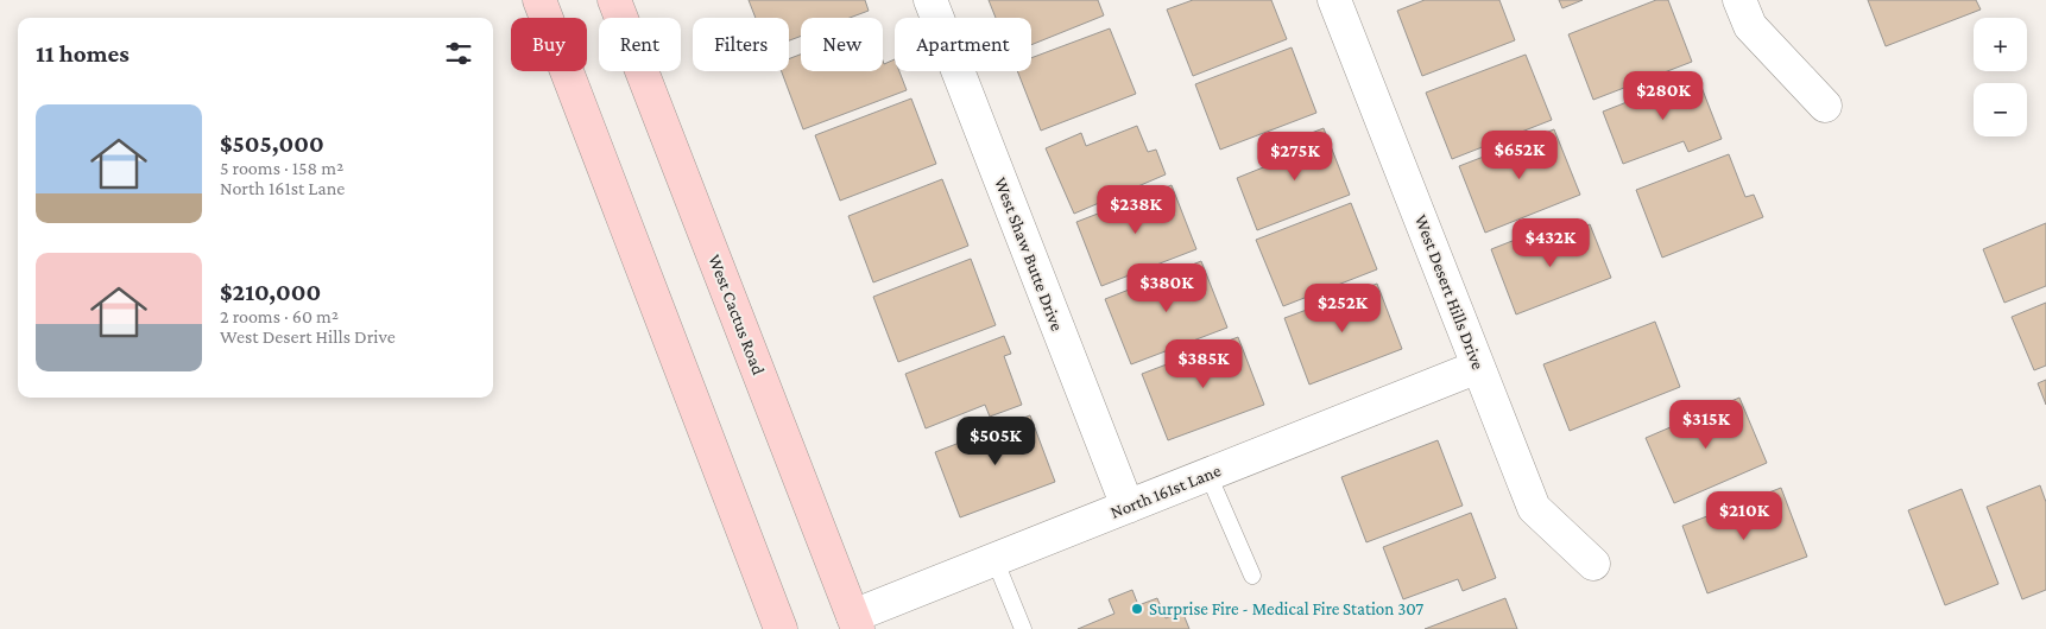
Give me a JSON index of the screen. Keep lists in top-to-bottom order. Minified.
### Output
{"streets":{"main road":["West Cactus Road"],"street":["West Shaw Butte Drive","West Desert Hills Drive","North 161st Lane"]},"crossings":[["West Shaw Butte Drive","North 161st Lane"],["West Desert Hills Drive","North 161st Lane"],["West Cactus Road","North 161st Lane"]],"places":["Surprise Fire - Medical Fire Station 307"],"page":{"map_buttons":["+","−"],"chip":["Buy","Rent","Filters","New","Apartment"],"heading":"11 homes","price":["$280K","$652K","$275K","$238K","$432K","$380K","$252K","$385K","$315K","$505K","$210K"],"list":[{"name":"$505,000","note":"5 rooms · 158 m² · North 161st Lane"},{"name":"$210,000","note":"2 rooms · 60 m² · West Desert Hills Drive"}]}}
